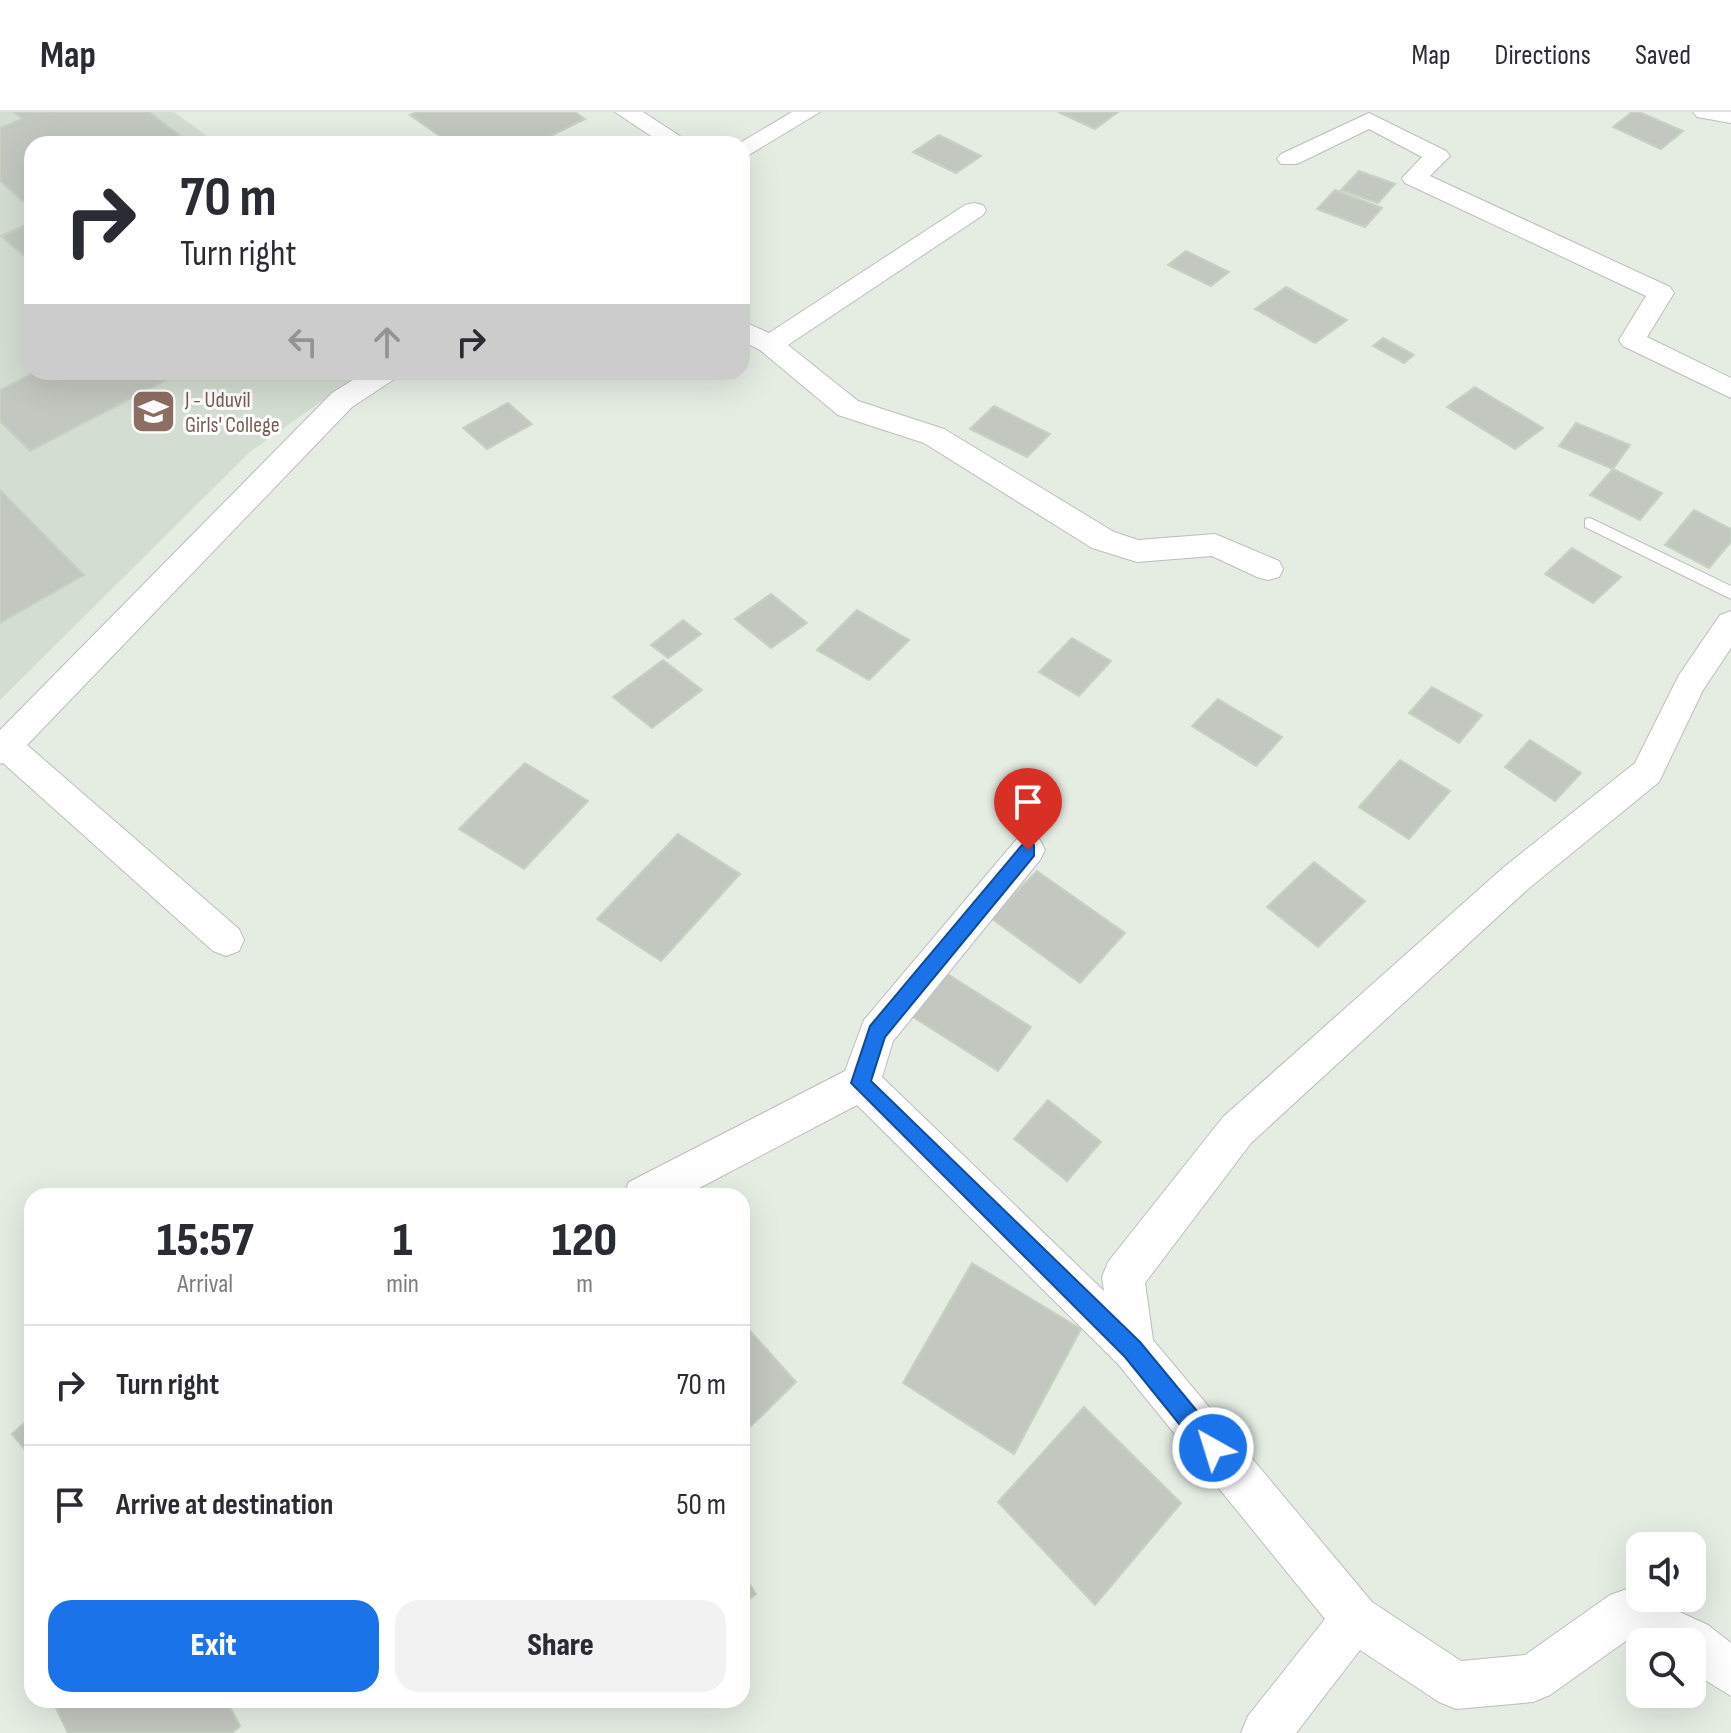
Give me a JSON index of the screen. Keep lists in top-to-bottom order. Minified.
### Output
{"places":{"school or university":["J - Uduvil Girls' College"]},"page":{"header":"Map","nav":["Map","Directions","Saved"],"turn":["70 m","Turn right"],"eta":["15:57","Arrival","1","min","120","m"],"list":[{"name":"Turn right","value":"70 m"},{"name":"Arrive at destination","value":"50 m"}],"buttons":["Exit","Share"]}}
